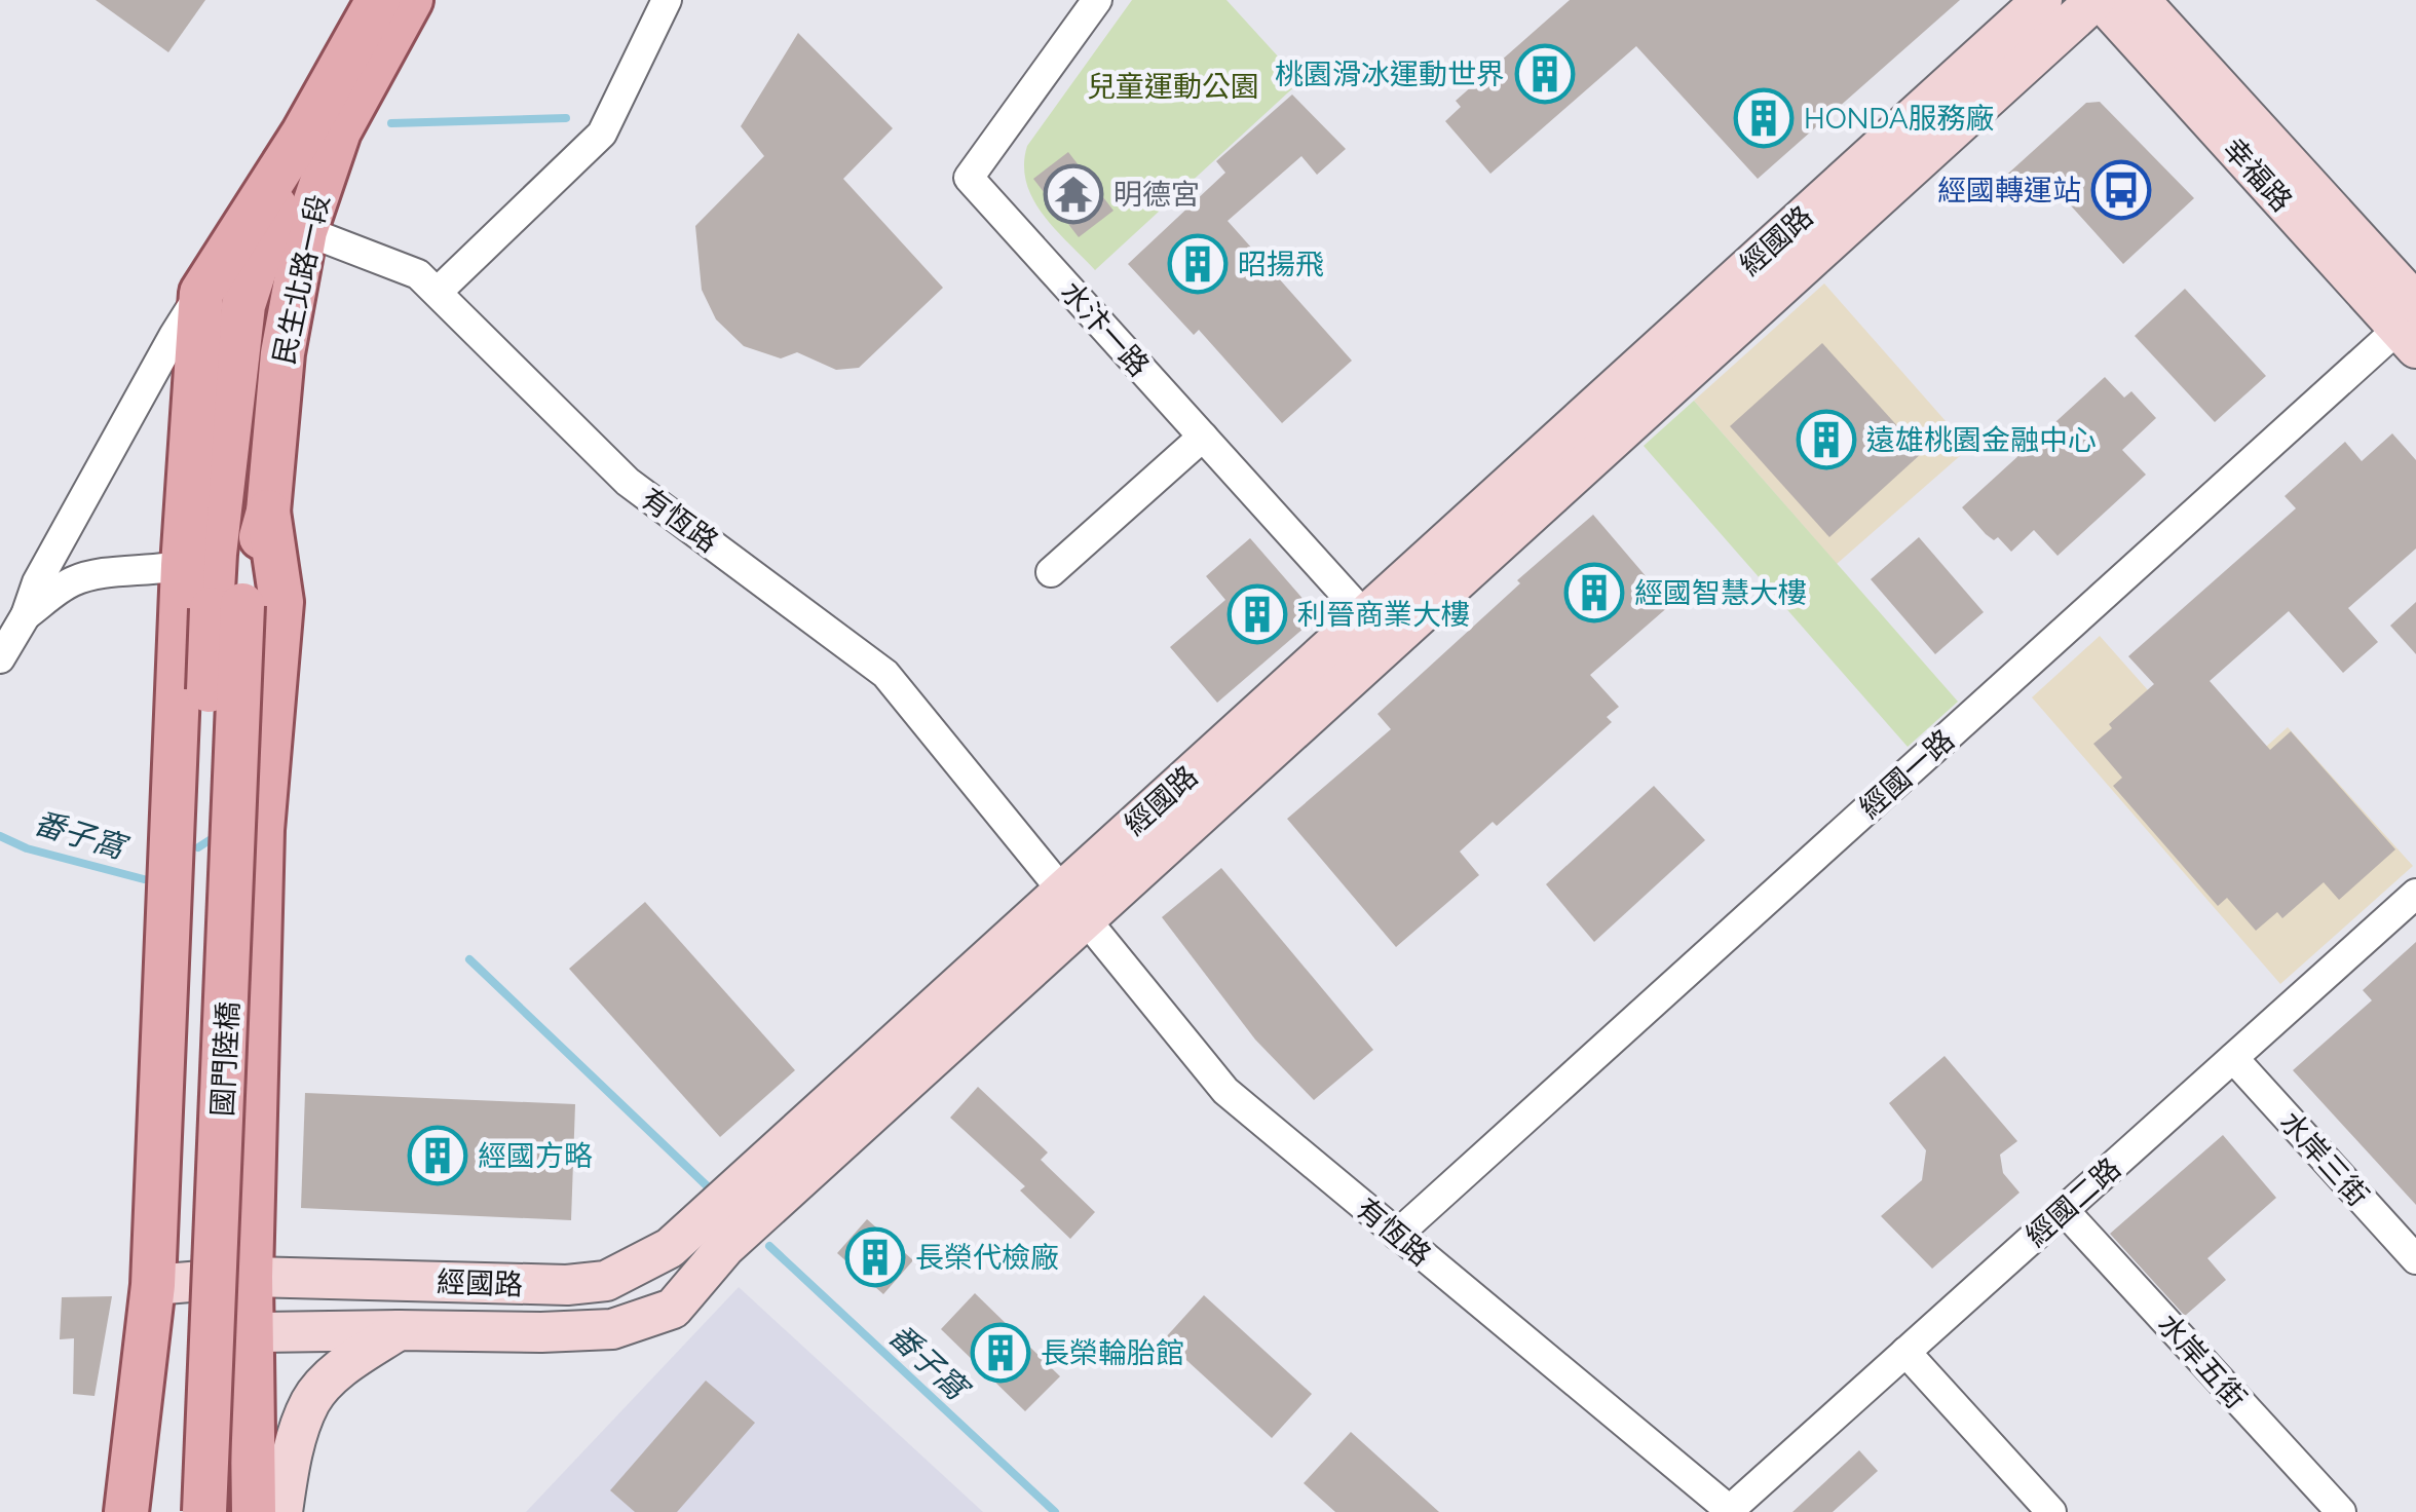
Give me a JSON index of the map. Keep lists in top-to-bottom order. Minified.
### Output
{"streets":{"main road":["民生北路一段","國門陸橋"],"street":["幸福路","經國路","水汴一路","有恆路","經國一路","水岸三街","經國二路","水岸五街"]},"crossings":[["幸福路","經國路"],["幸福路","經國一路"],["經國路","水汴一路"],["經國路","有恆路"],["民生北路一段","有恆路"],["民生北路一段","國門陸橋"],["有恆路","經國一路"],["有恆路","經國二路"],["水岸三街","經國二路"],["經國二路","水岸五街"]],"water":["番子窩"],"parks":["兒童運動公園"],"places":{"building":["桃園滑冰運動世界","HONDA服務廠","昭揚飛","遠雄桃園金融中心","經國智慧大樓","利晉商業大樓","經國方略","長榮代檢廠","長榮輪胎館"],"bus stop":["經國轉運站"],"temple":["明德宮"]}}
